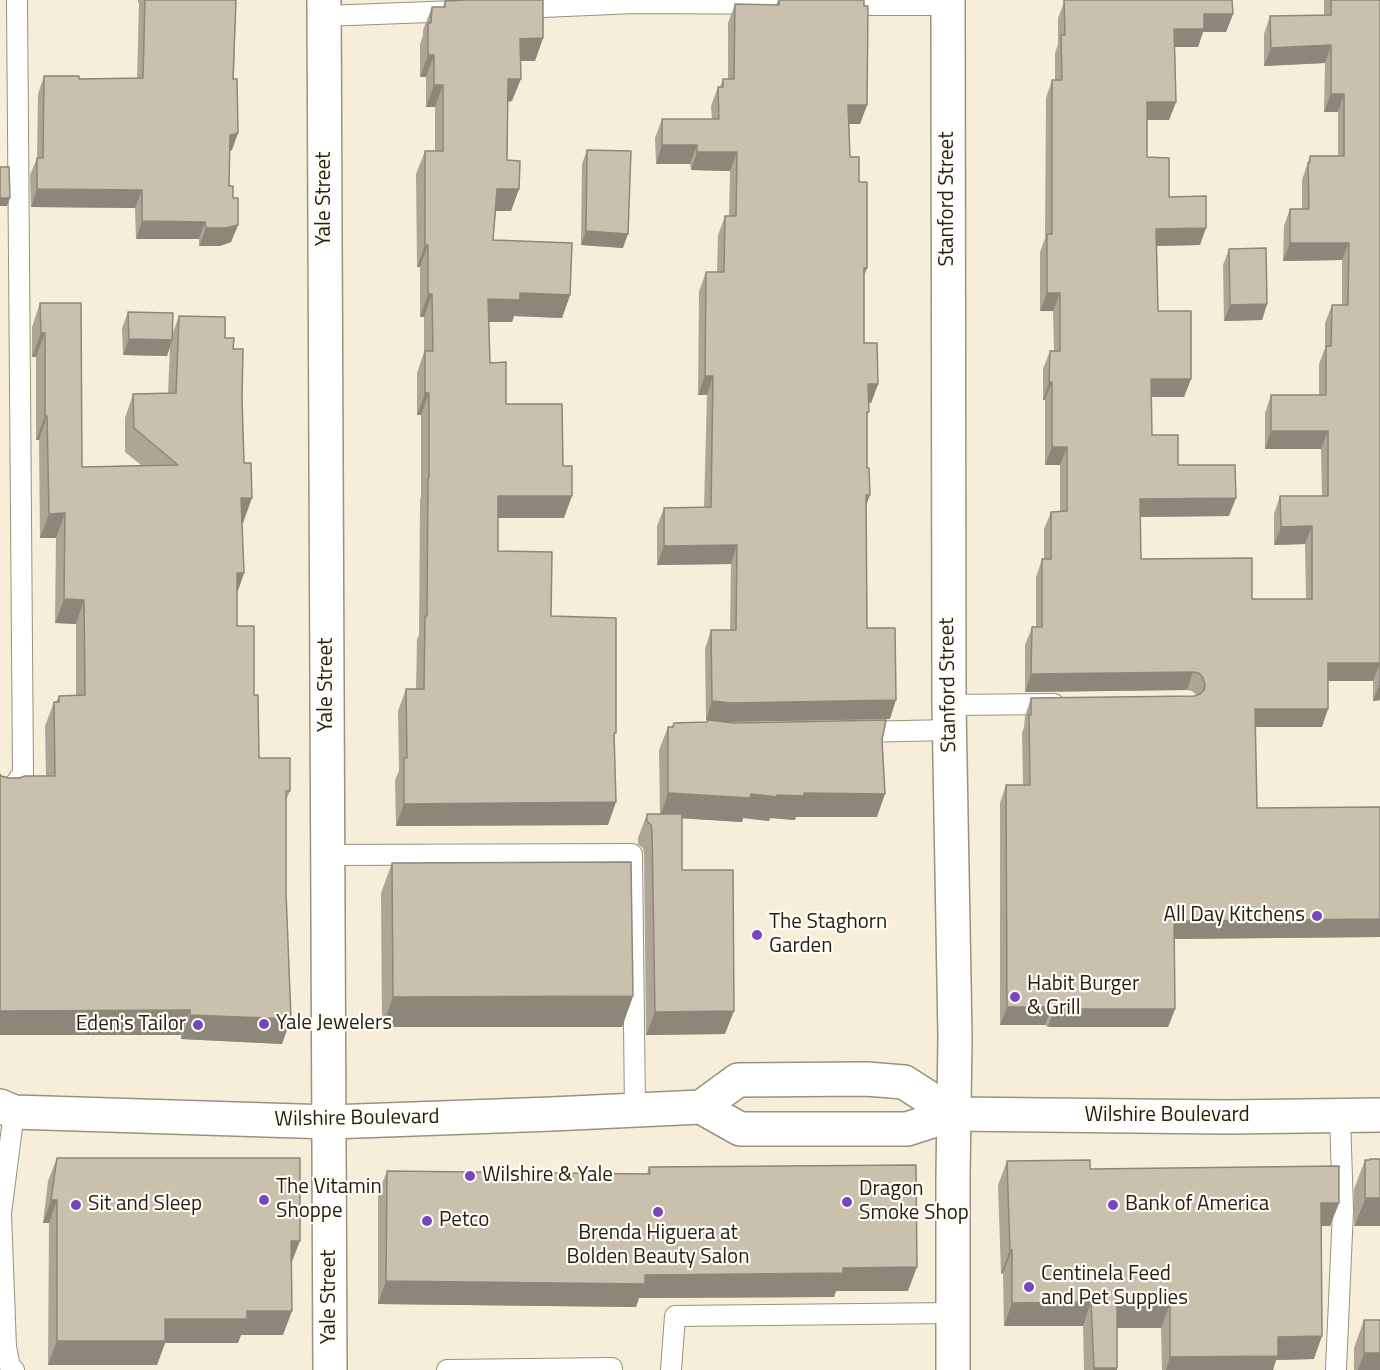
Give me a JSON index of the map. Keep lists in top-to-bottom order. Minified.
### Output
{"streets":{"street":["Yale Street","Stanford Street","Wilshire Boulevard"]},"crossings":[["Yale Street","Wilshire Boulevard"],["Stanford Street","Wilshire Boulevard"]],"places":["All Day Kitchens","The Staghorn Garden","Habit Burger & Grill","Yale Jewelers","Eden's Tailor","Wilshire & Yale","The Vitamin Shoppe","Dragon Smoke Shop","Sit and Sleep","Bank of America","Brenda Higuera at Bolden Beauty Salon","Petco","Centinela Feed and Pet Supplies"]}
